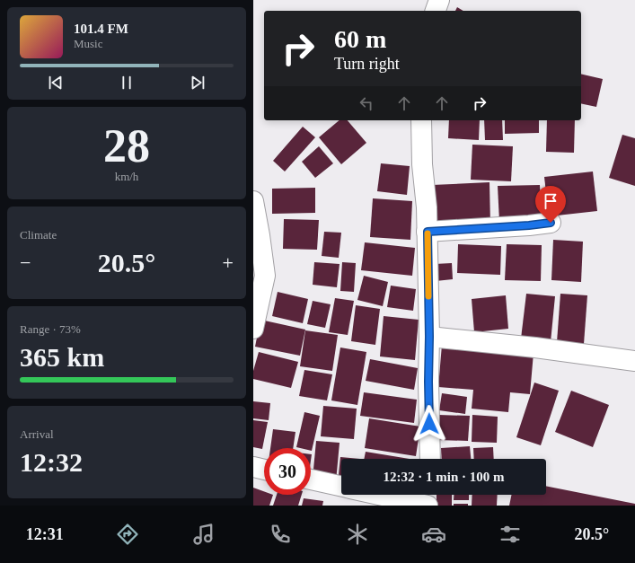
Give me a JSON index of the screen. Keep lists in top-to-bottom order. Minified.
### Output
{"page":{"turn":["60 m","Turn right"],"song":["101.4 FM","Music"],"tile":[["28","km/h"],"Climate",["Range · 73%","365 km"],["Arrival","12:32"]],"heat":["−","20.5°","+"],"limit":"30","trip":"12:32 · 1 min · 100 m","tabs":["12:31","20.5°"]}}
